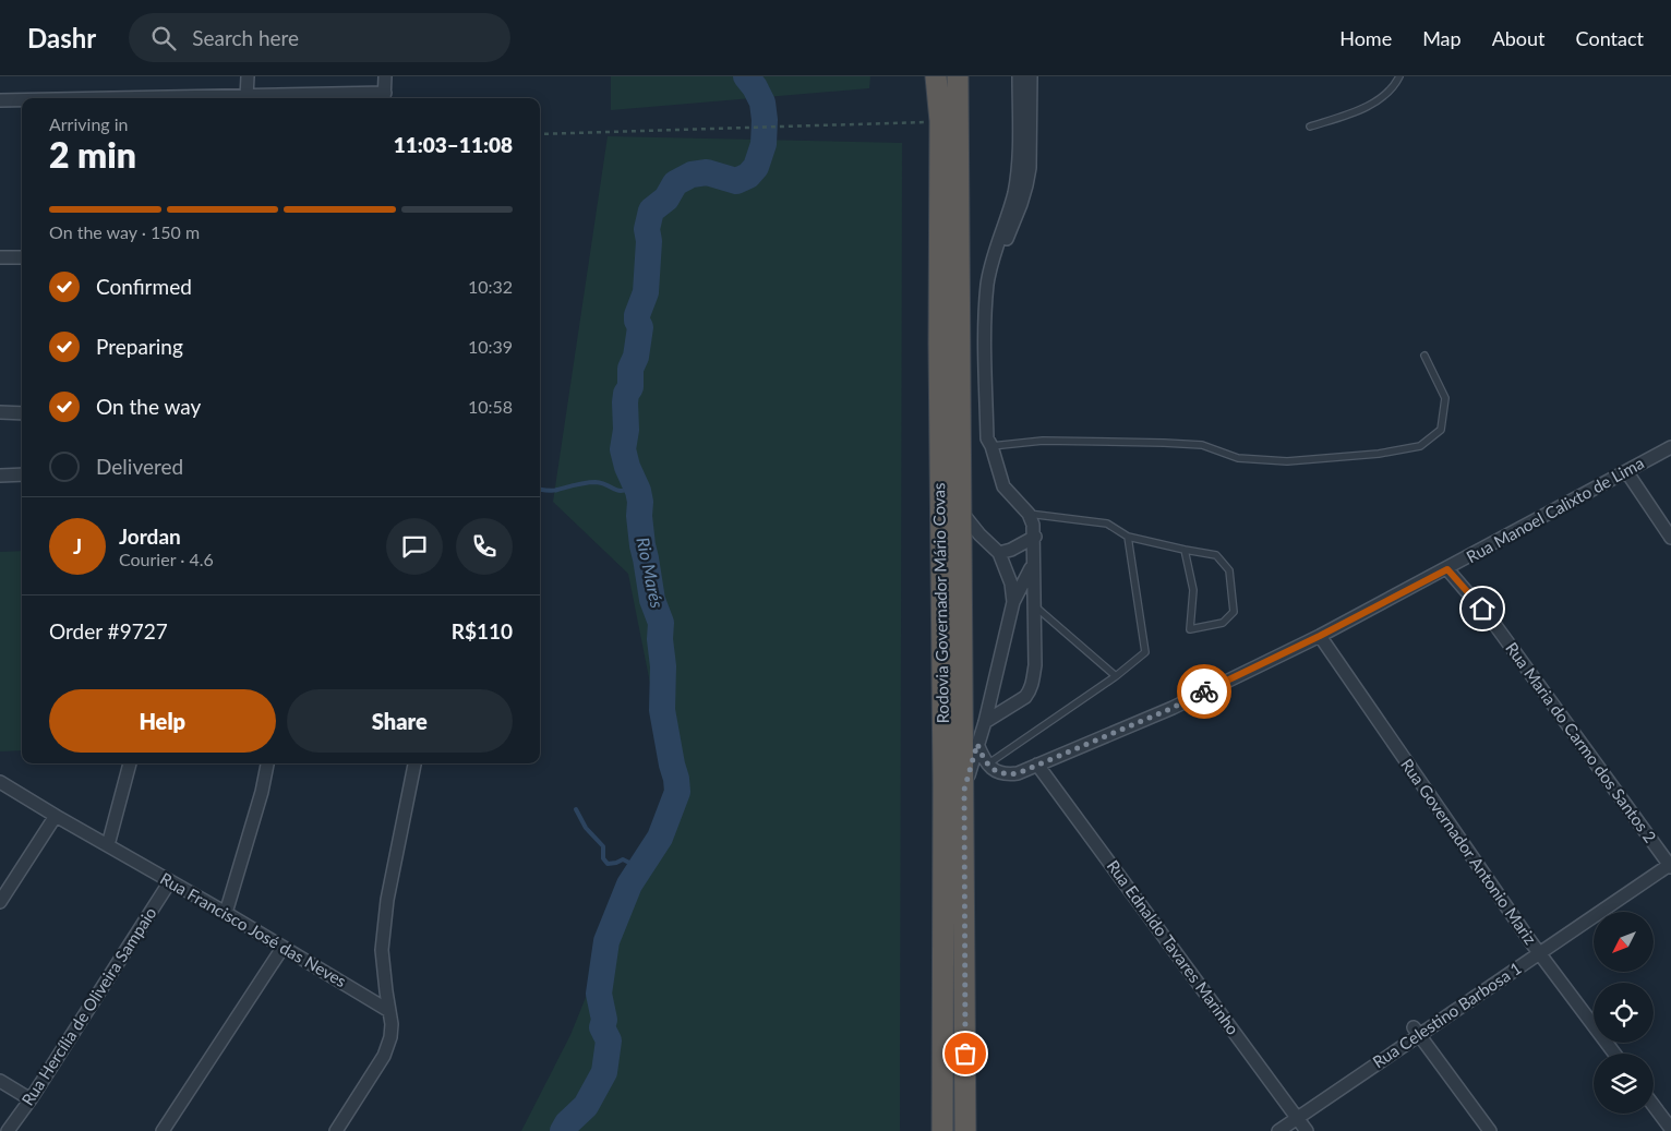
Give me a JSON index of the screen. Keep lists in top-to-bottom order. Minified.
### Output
{"streets":{"highway":["Rodovia Governador Mário Covas"],"street":["Rua Manoel Calixto de Lima","Rua Maria do Carmo dos Santos 2","Rua Governador Antonio Mariz","Rua Francisco José das Neves","Rua Ednaldo Tavares Marinho","Rua Hercília de Oliveira Sampaio","Rua Celestino Barbosa 1"]},"crossings":[["Rua Manoel Calixto de Lima","Rua Maria do Carmo dos Santos 2"],["Rua Manoel Calixto de Lima","Rua Governador Antonio Mariz"],["Rua Manoel Calixto de Lima","Rua Ednaldo Tavares Marinho"],["Rua Maria do Carmo dos Santos 2","Rua Celestino Barbosa 1"],["Rua Governador Antonio Mariz","Rua Celestino Barbosa 1"],["Rua Francisco José das Neves","Rua Hercília de Oliveira Sampaio"],["Rua Ednaldo Tavares Marinho","Rua Celestino Barbosa 1"]],"water":["Rio Marés"],"north":"bottom left","page":{"header":"Dashr","search":"Search here","nav":["Home","Map","About","Contact"],"heading":["2 min","Arriving in","11:03–11:08"],"panel":["Jordan","Courier · 4.6","Order #9727","R$110"],"bar":"On the way · 150 m","list":[["Confirmed","10:32"],["Preparing","10:39"],["On the way","10:58"],"Delivered"],"round":"J","buttons":["Help","Share"]}}
